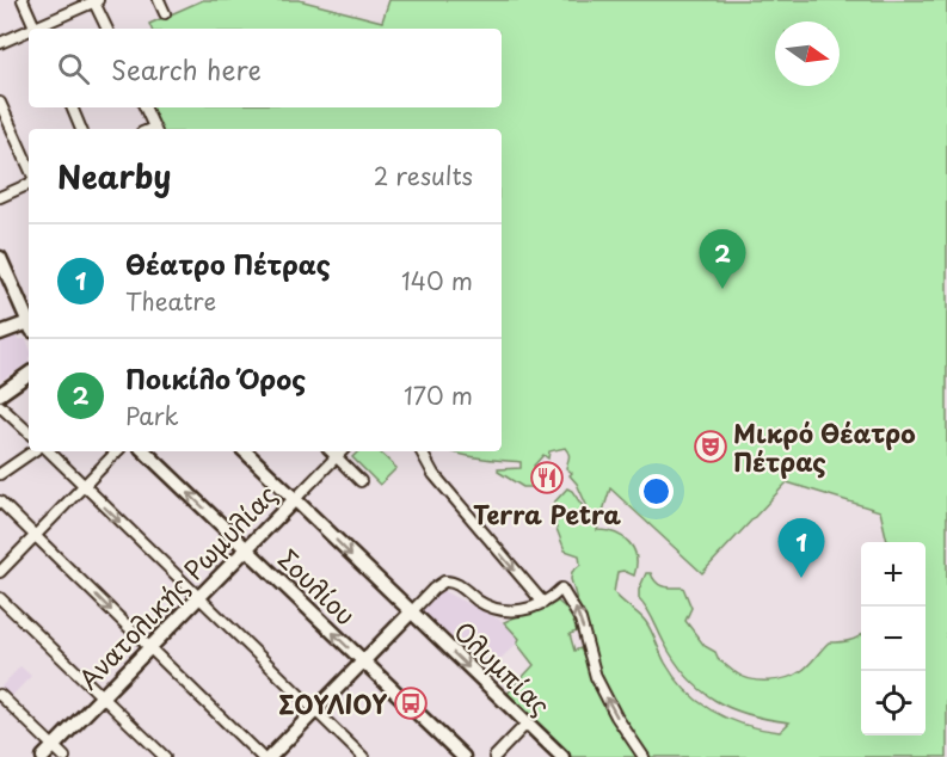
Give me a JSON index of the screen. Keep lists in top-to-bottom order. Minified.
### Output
{"streets":{"street":["Ανατολικής Ρωμυλίας","Σουλίου","Ολυμπίας"]},"crossings":[["Ανατολικής Ρωμυλίας","Σουλίου"],["Ανατολικής Ρωμυλίας","Ολυμπίας"]],"places":{"theatre":["Μικρό Θέατρο Πέτρας"],"restaurant":["Terra Petra"],"bus stop":["ΣΟΥΛΙΟΥ"]},"north":"right","page":{"search":"Search here","heading":["Nearby","2 results"],"list":[{"mark":"1","name":"Θέατρο Πέτρας","note":"Theatre","value":"140 m"},{"mark":"2","name":"Ποικίλο Όρος","note":"Park","value":"170 m"}],"pins":["2","1"],"map_buttons":["+","−"]}}
